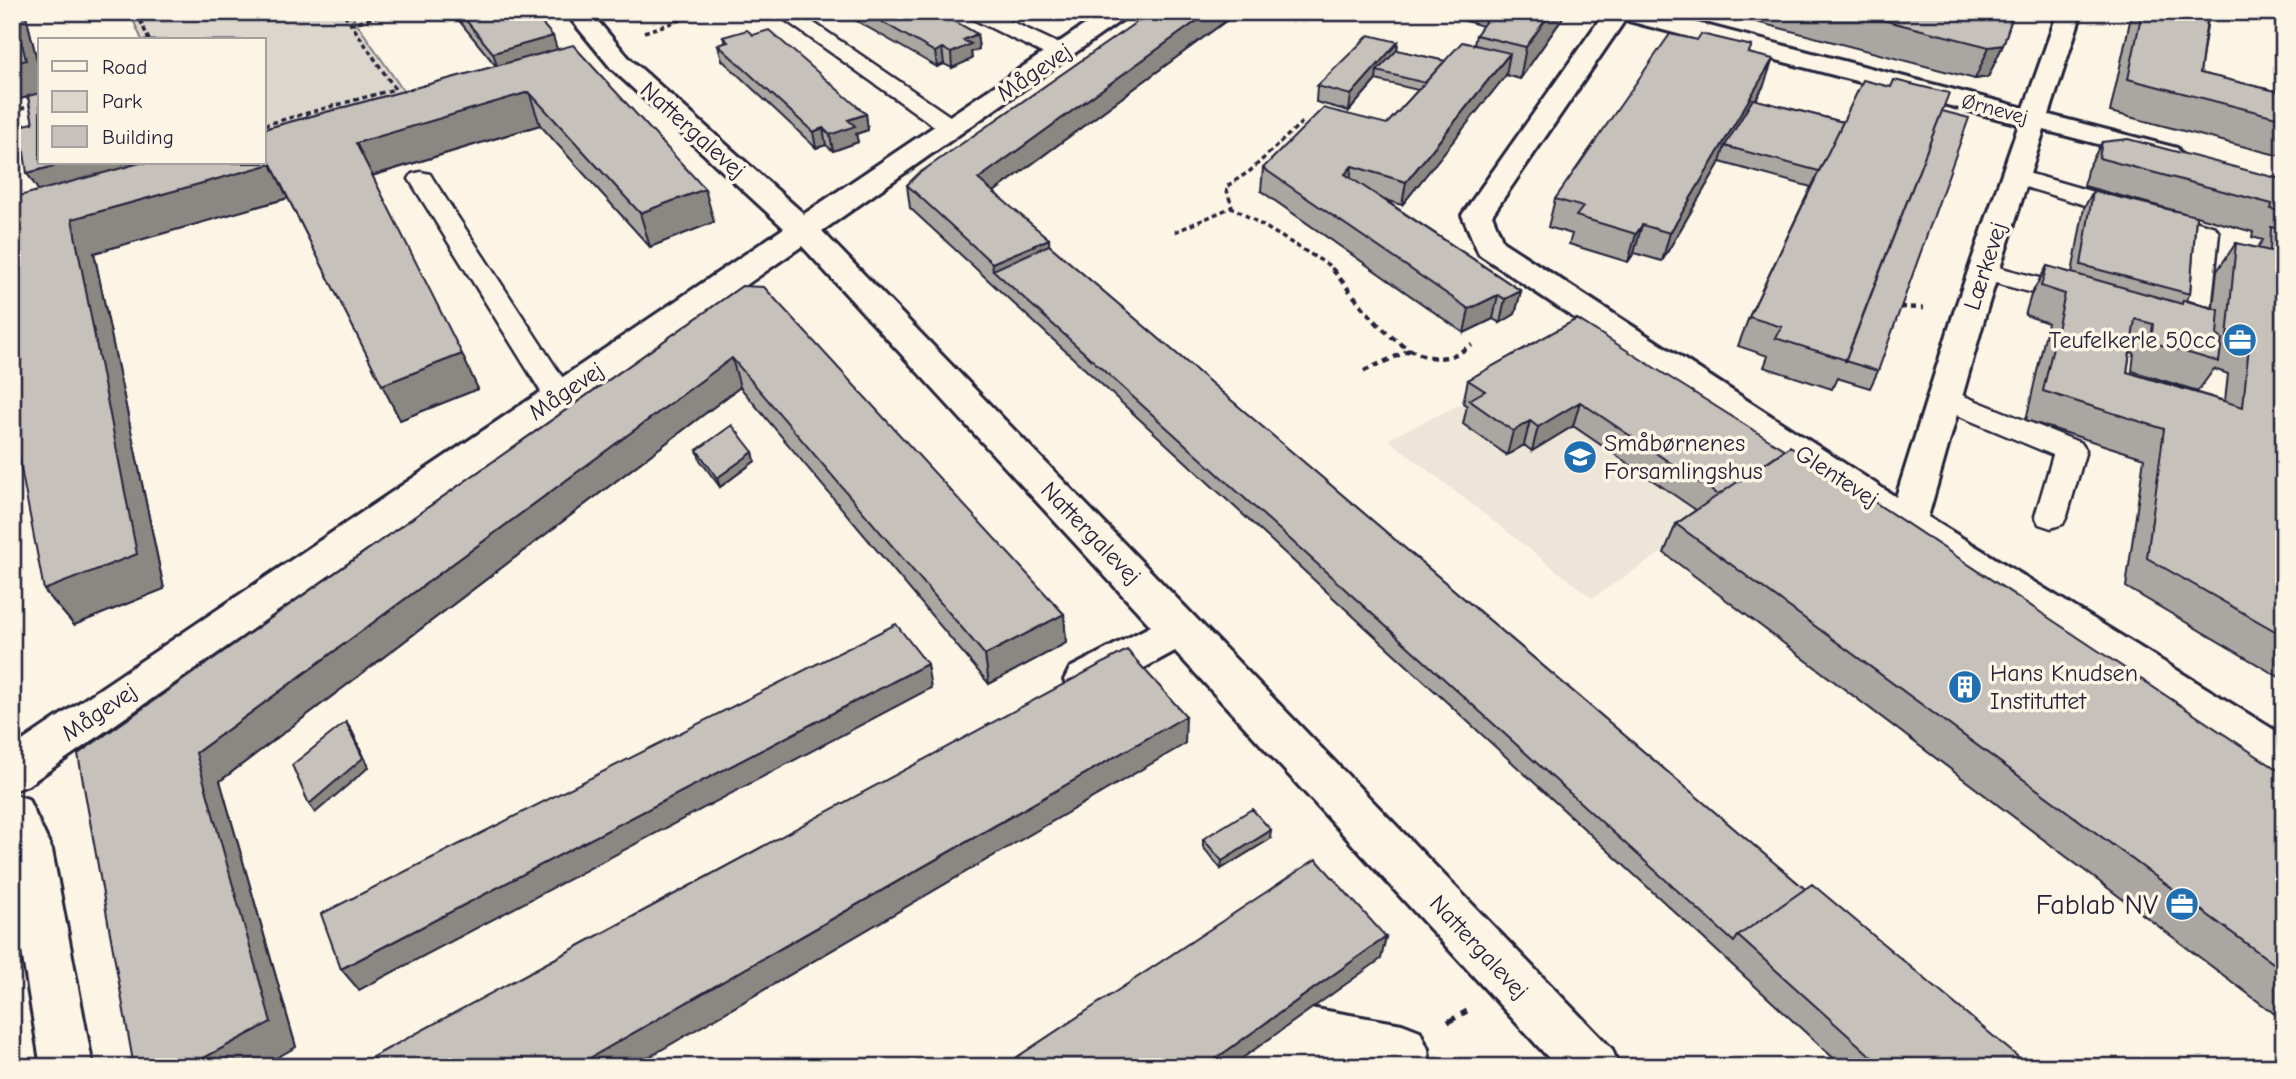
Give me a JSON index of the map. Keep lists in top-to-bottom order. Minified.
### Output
{"streets":{"street":["Mågevej","Ørnevej","Nattergalevej","Lærkevej","Glentevej"]},"crossings":[["Mågevej","Nattergalevej"],["Ørnevej","Lærkevej"],["Lærkevej","Glentevej"]],"places":{"office":["Teufelkerle 50cc","Fablab NV"],"school or university":["Småbørnenes Forsamlingshus"],"building":["Hans Knudsen Instituttet"]},"legend":["Road","Park","Building"]}
